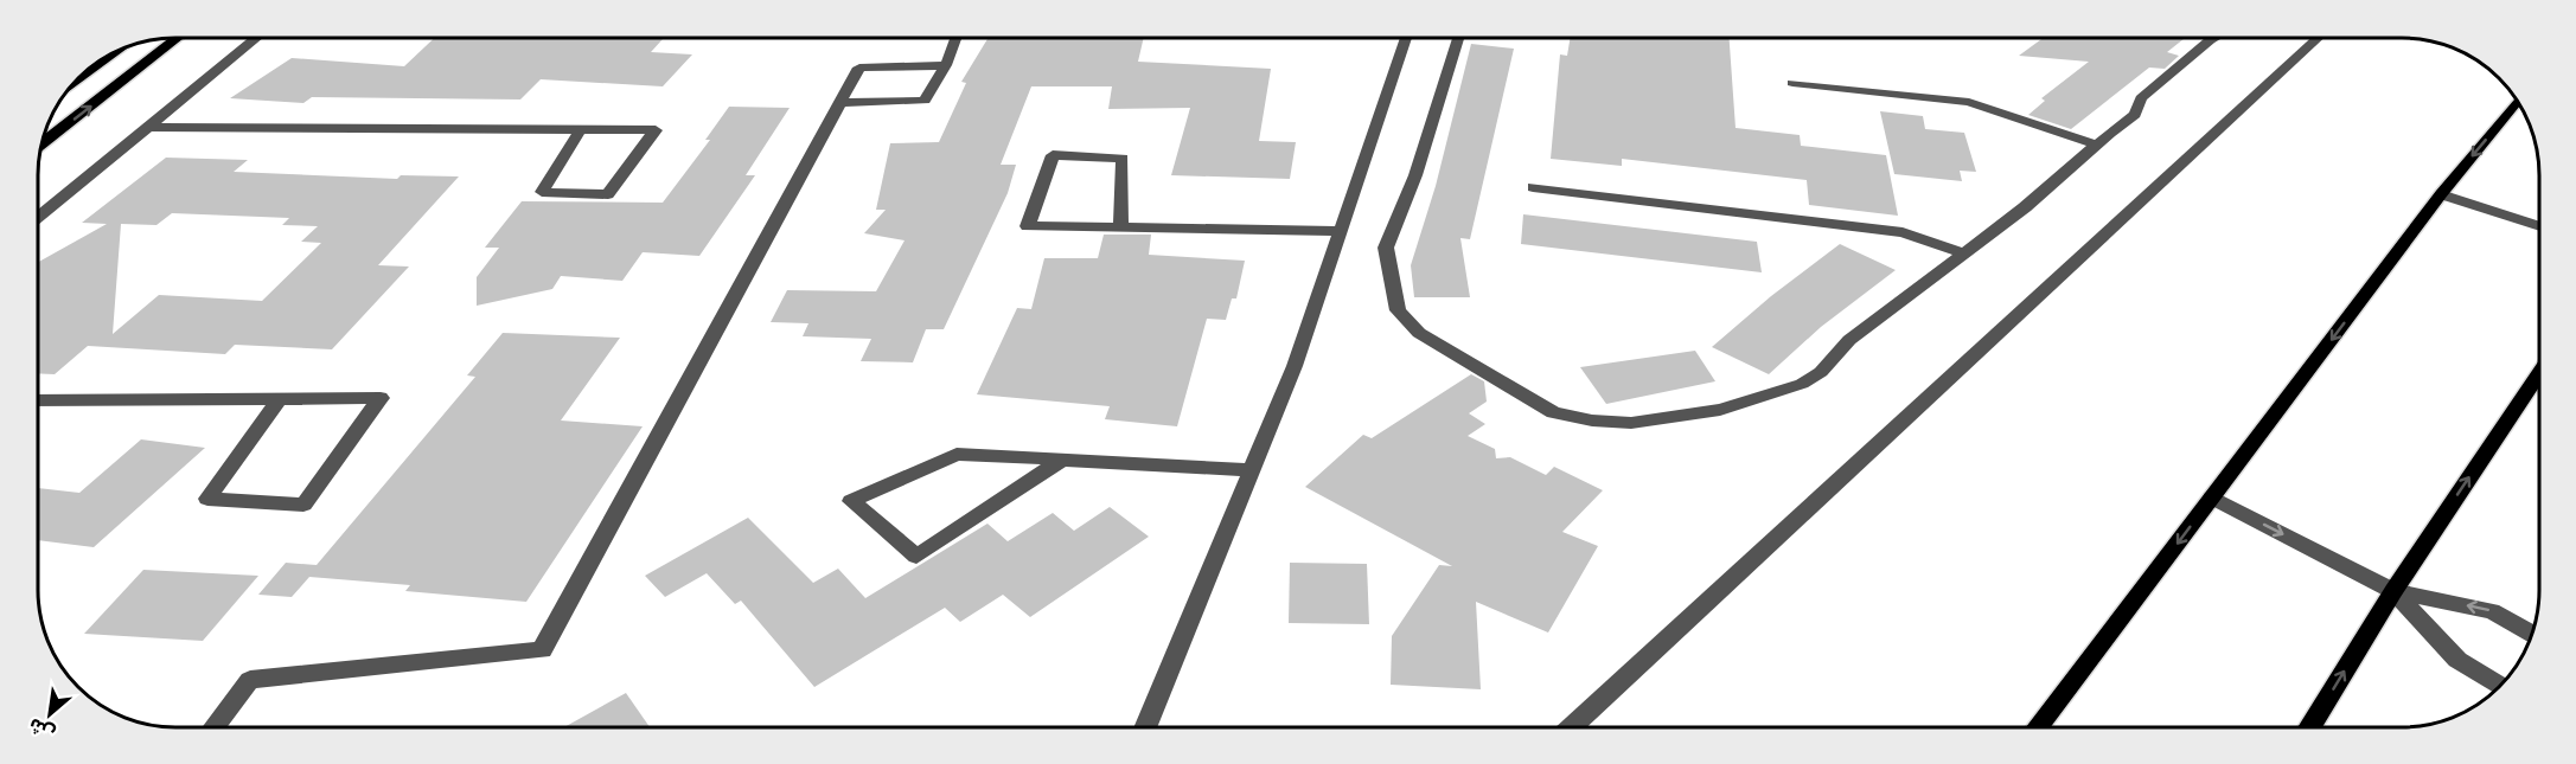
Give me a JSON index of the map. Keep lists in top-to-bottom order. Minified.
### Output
{"north":"bottom left"}
